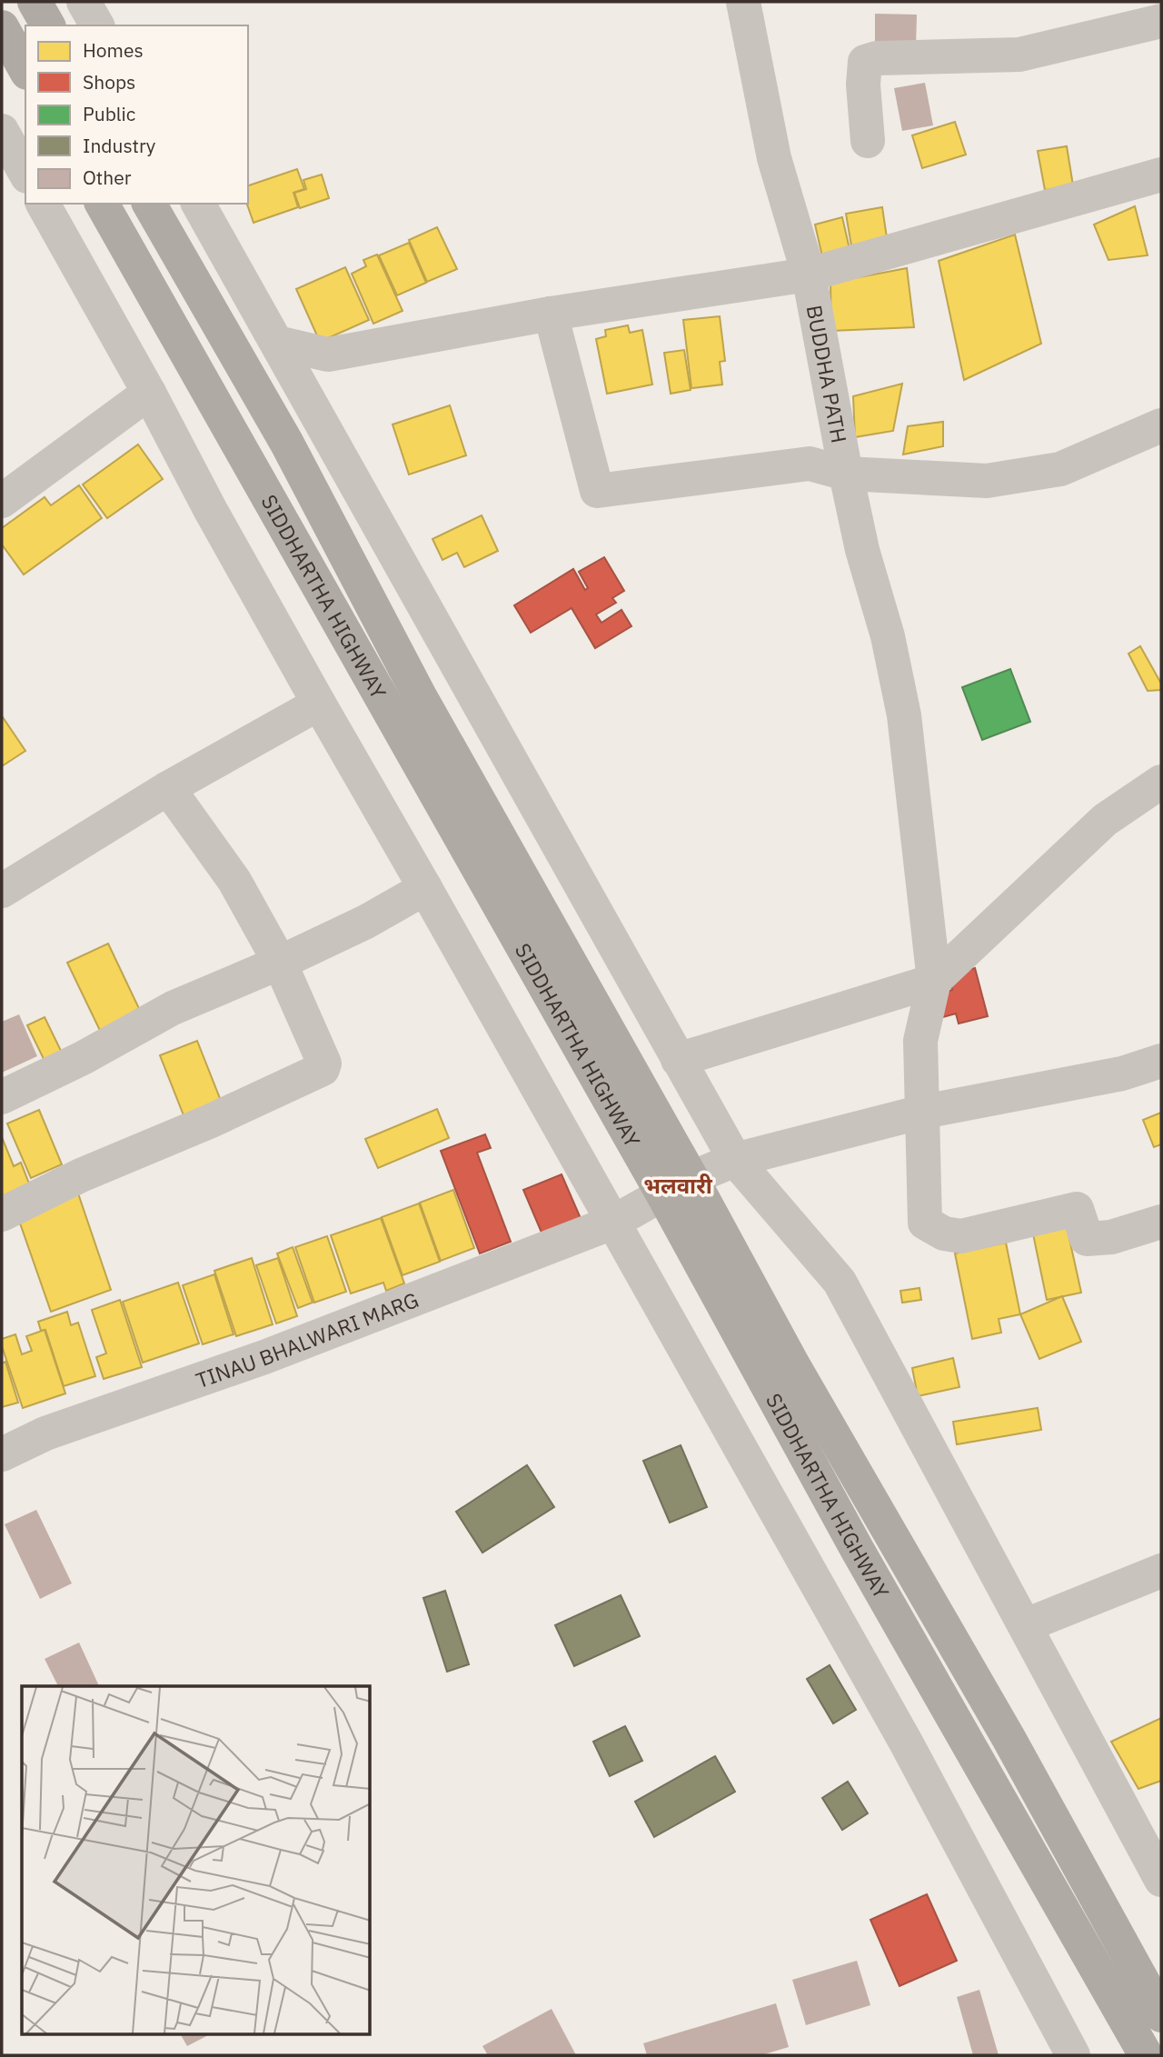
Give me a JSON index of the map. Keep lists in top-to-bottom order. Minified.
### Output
{"streets":{"highway":["SIDDHARTHA HIGHWAY"],"street":["BUDDHA PATH","TINAU BHALWARI MARG"]},"crossings":[["SIDDHARTHA HIGHWAY","TINAU BHALWARI MARG"]],"districts":["भलवारी"],"legend":["Homes","Shops","Public","Industry","Other"]}
